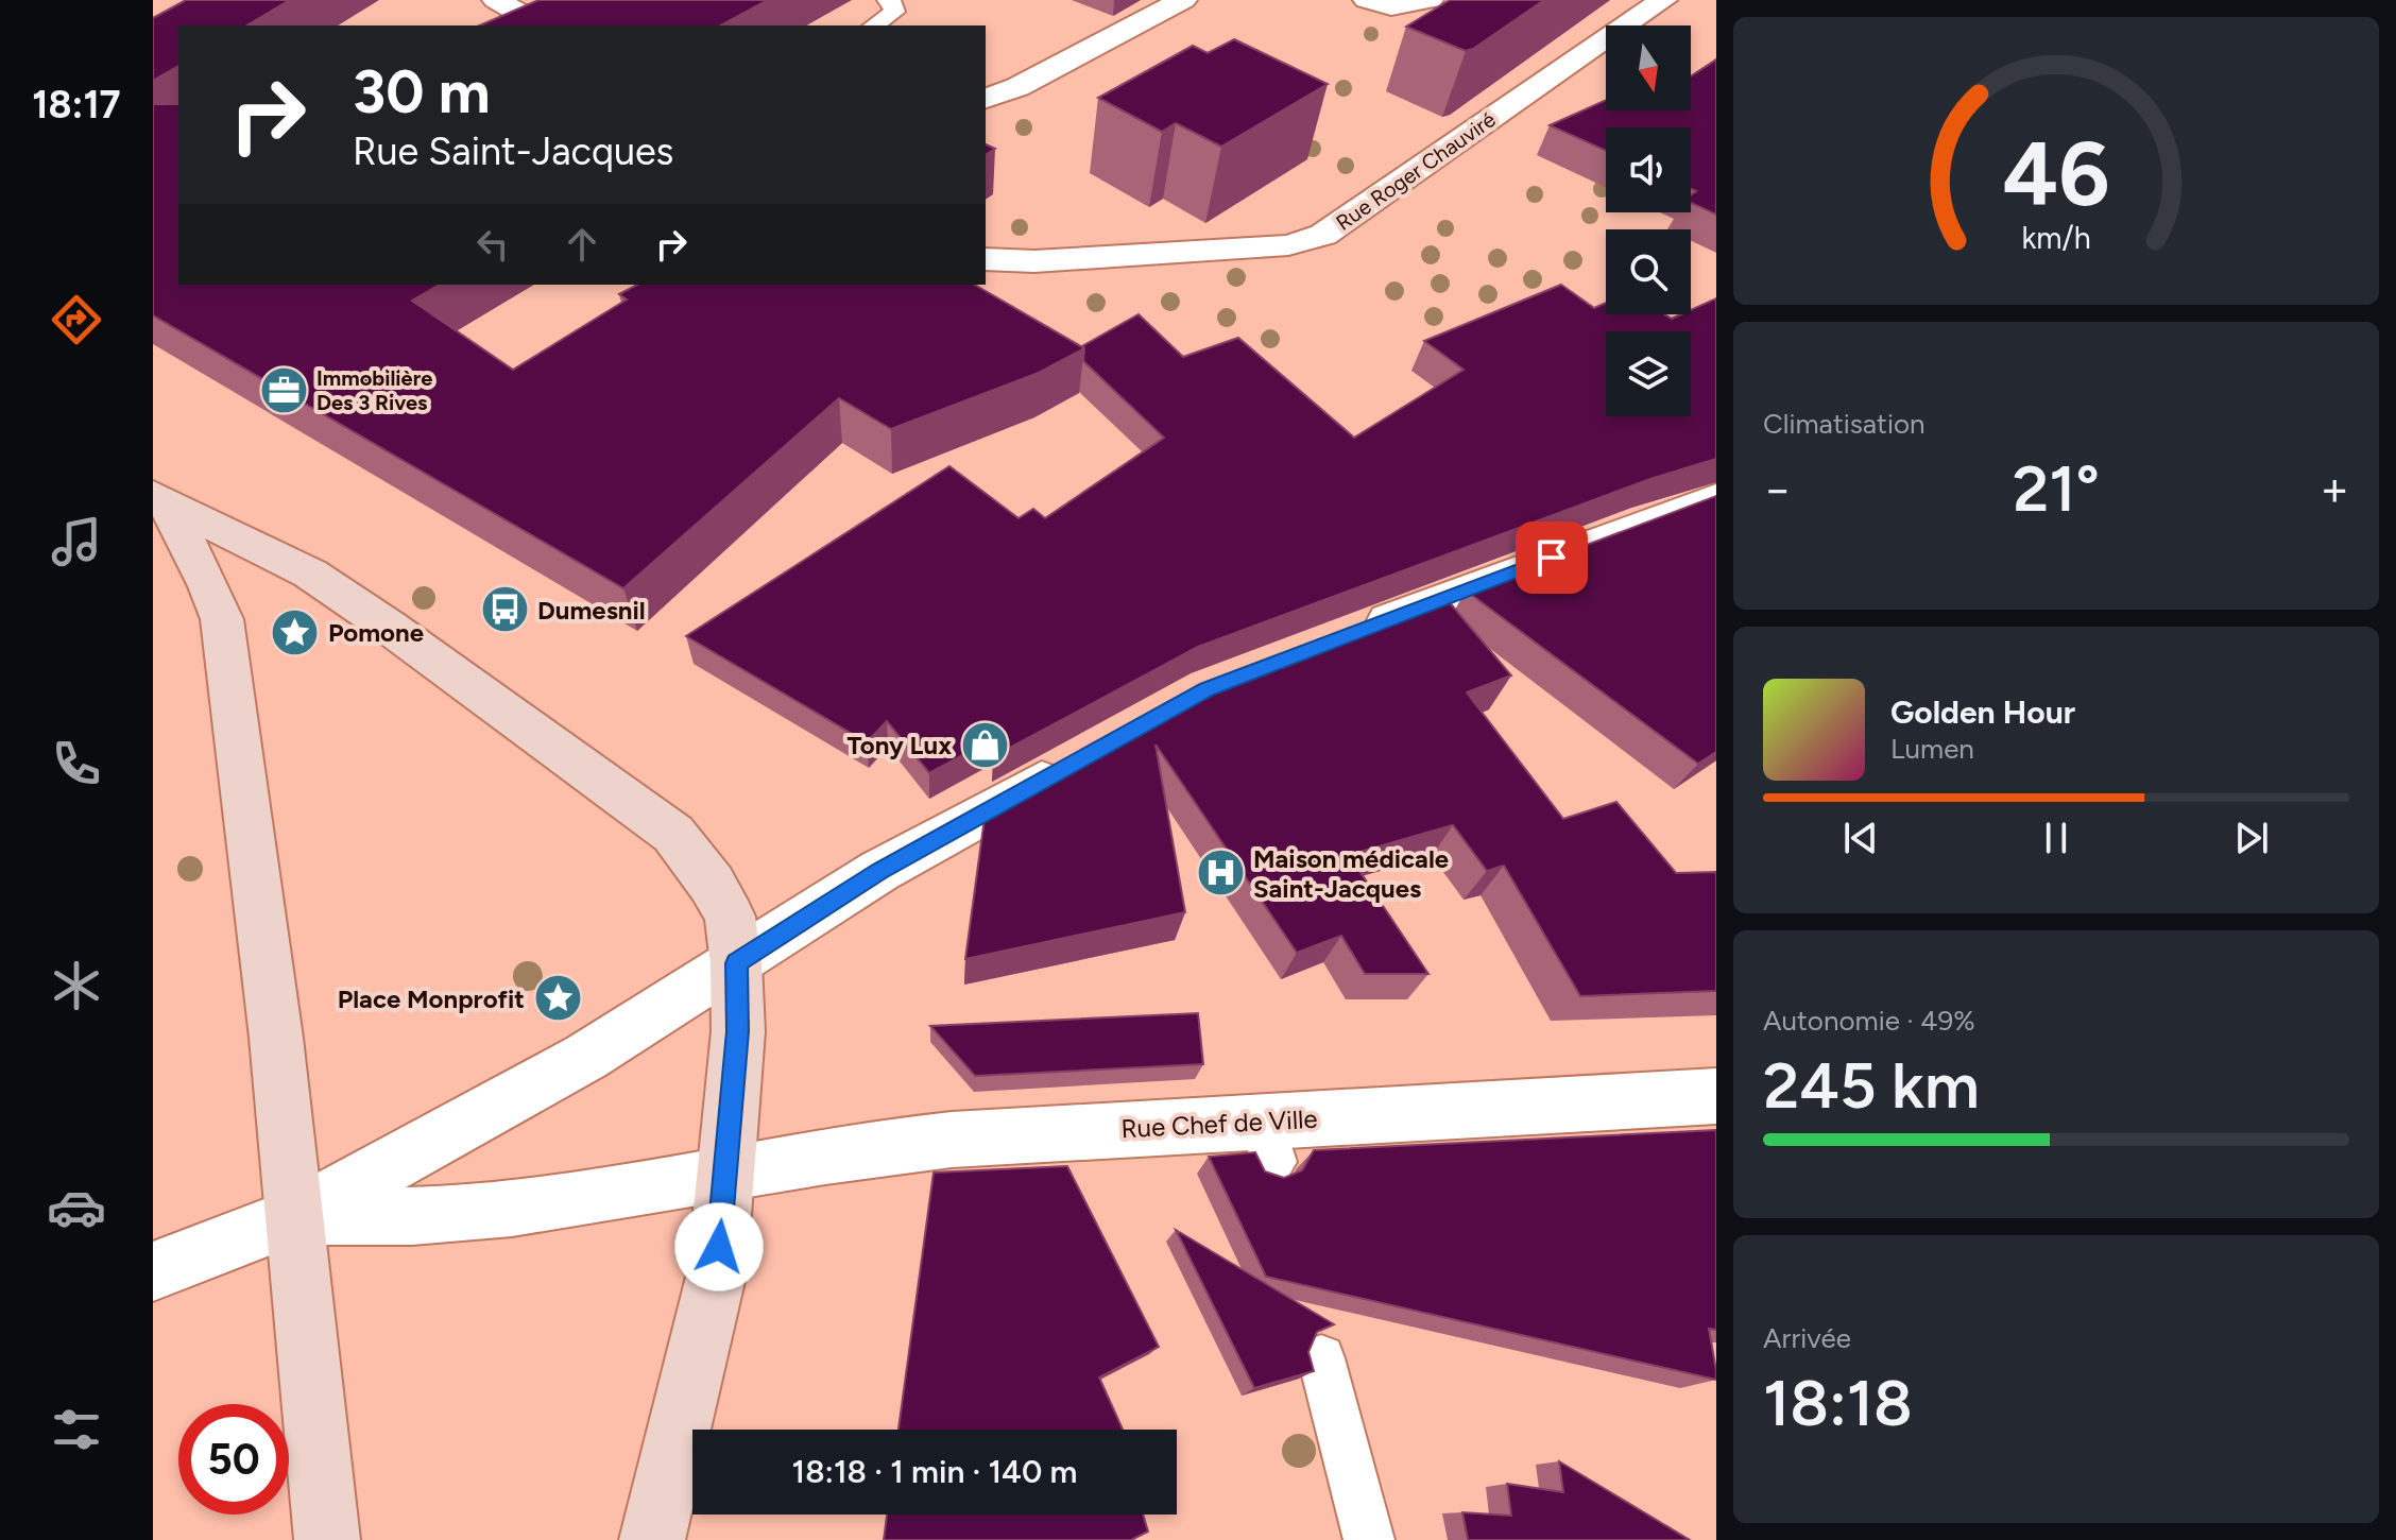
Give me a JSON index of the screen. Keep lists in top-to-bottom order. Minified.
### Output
{"streets":{"street":["Rue Roger Chauviré","Rue Chef de Ville"]},"places":{"office":["Immobilière Des 3 Rives"],"bus stop":["Dumesnil"],"place":["Pomone","Place Monprofit"],"shop":["Tony Lux"],"hospital":["Maison médicale Saint-Jacques"]},"north":"bottom","page":{"tabs":"18:17","turn":["30 m","Rue Saint-Jacques"],"tile":["Climatisation",["Autonomie · 49%","245 km"],["Arrivée","18:18"]],"heat":["−","21°","+"],"song":["Golden Hour","Lumen"],"limit":"50","trip":"18:18 · 1 min · 140 m","gauge":["46","km/h"]}}
